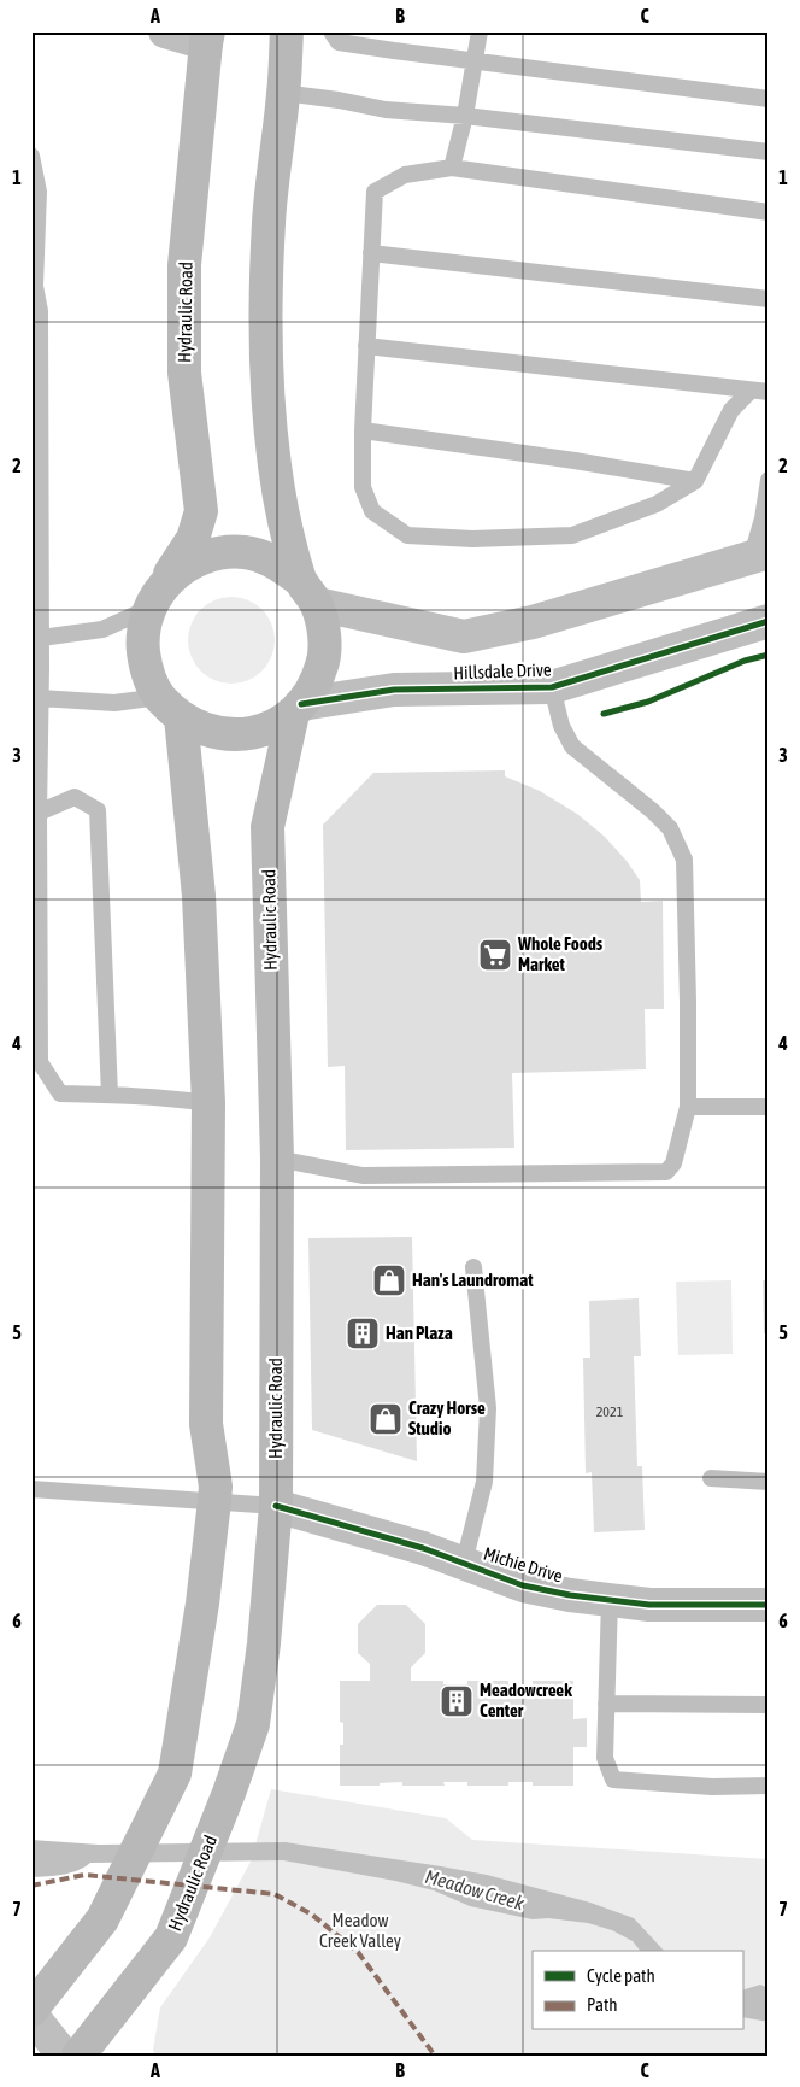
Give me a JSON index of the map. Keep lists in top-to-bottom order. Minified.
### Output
{"streets":{"main road":["Hydraulic Road"],"street":["Hillsdale Drive","Michie Drive"]},"crossings":[["Hydraulic Road","Hillsdale Drive"],["Hydraulic Road","Michie Drive"]],"water":["Meadow Creek"],"parks":["Meadow Creek Valley"],"places":{"supermarket":["Whole Foods Market"],"shop":["Han's Laundromat","Crazy Horse Studio"],"building":["Han Plaza","Meadowcreek Center"]},"house_numbers":["2021"],"legend":["Cycle path","Path"],"grid":{"columns":["A","B","C"],"rows":["1","2","3","4","5","6","7"]}}
